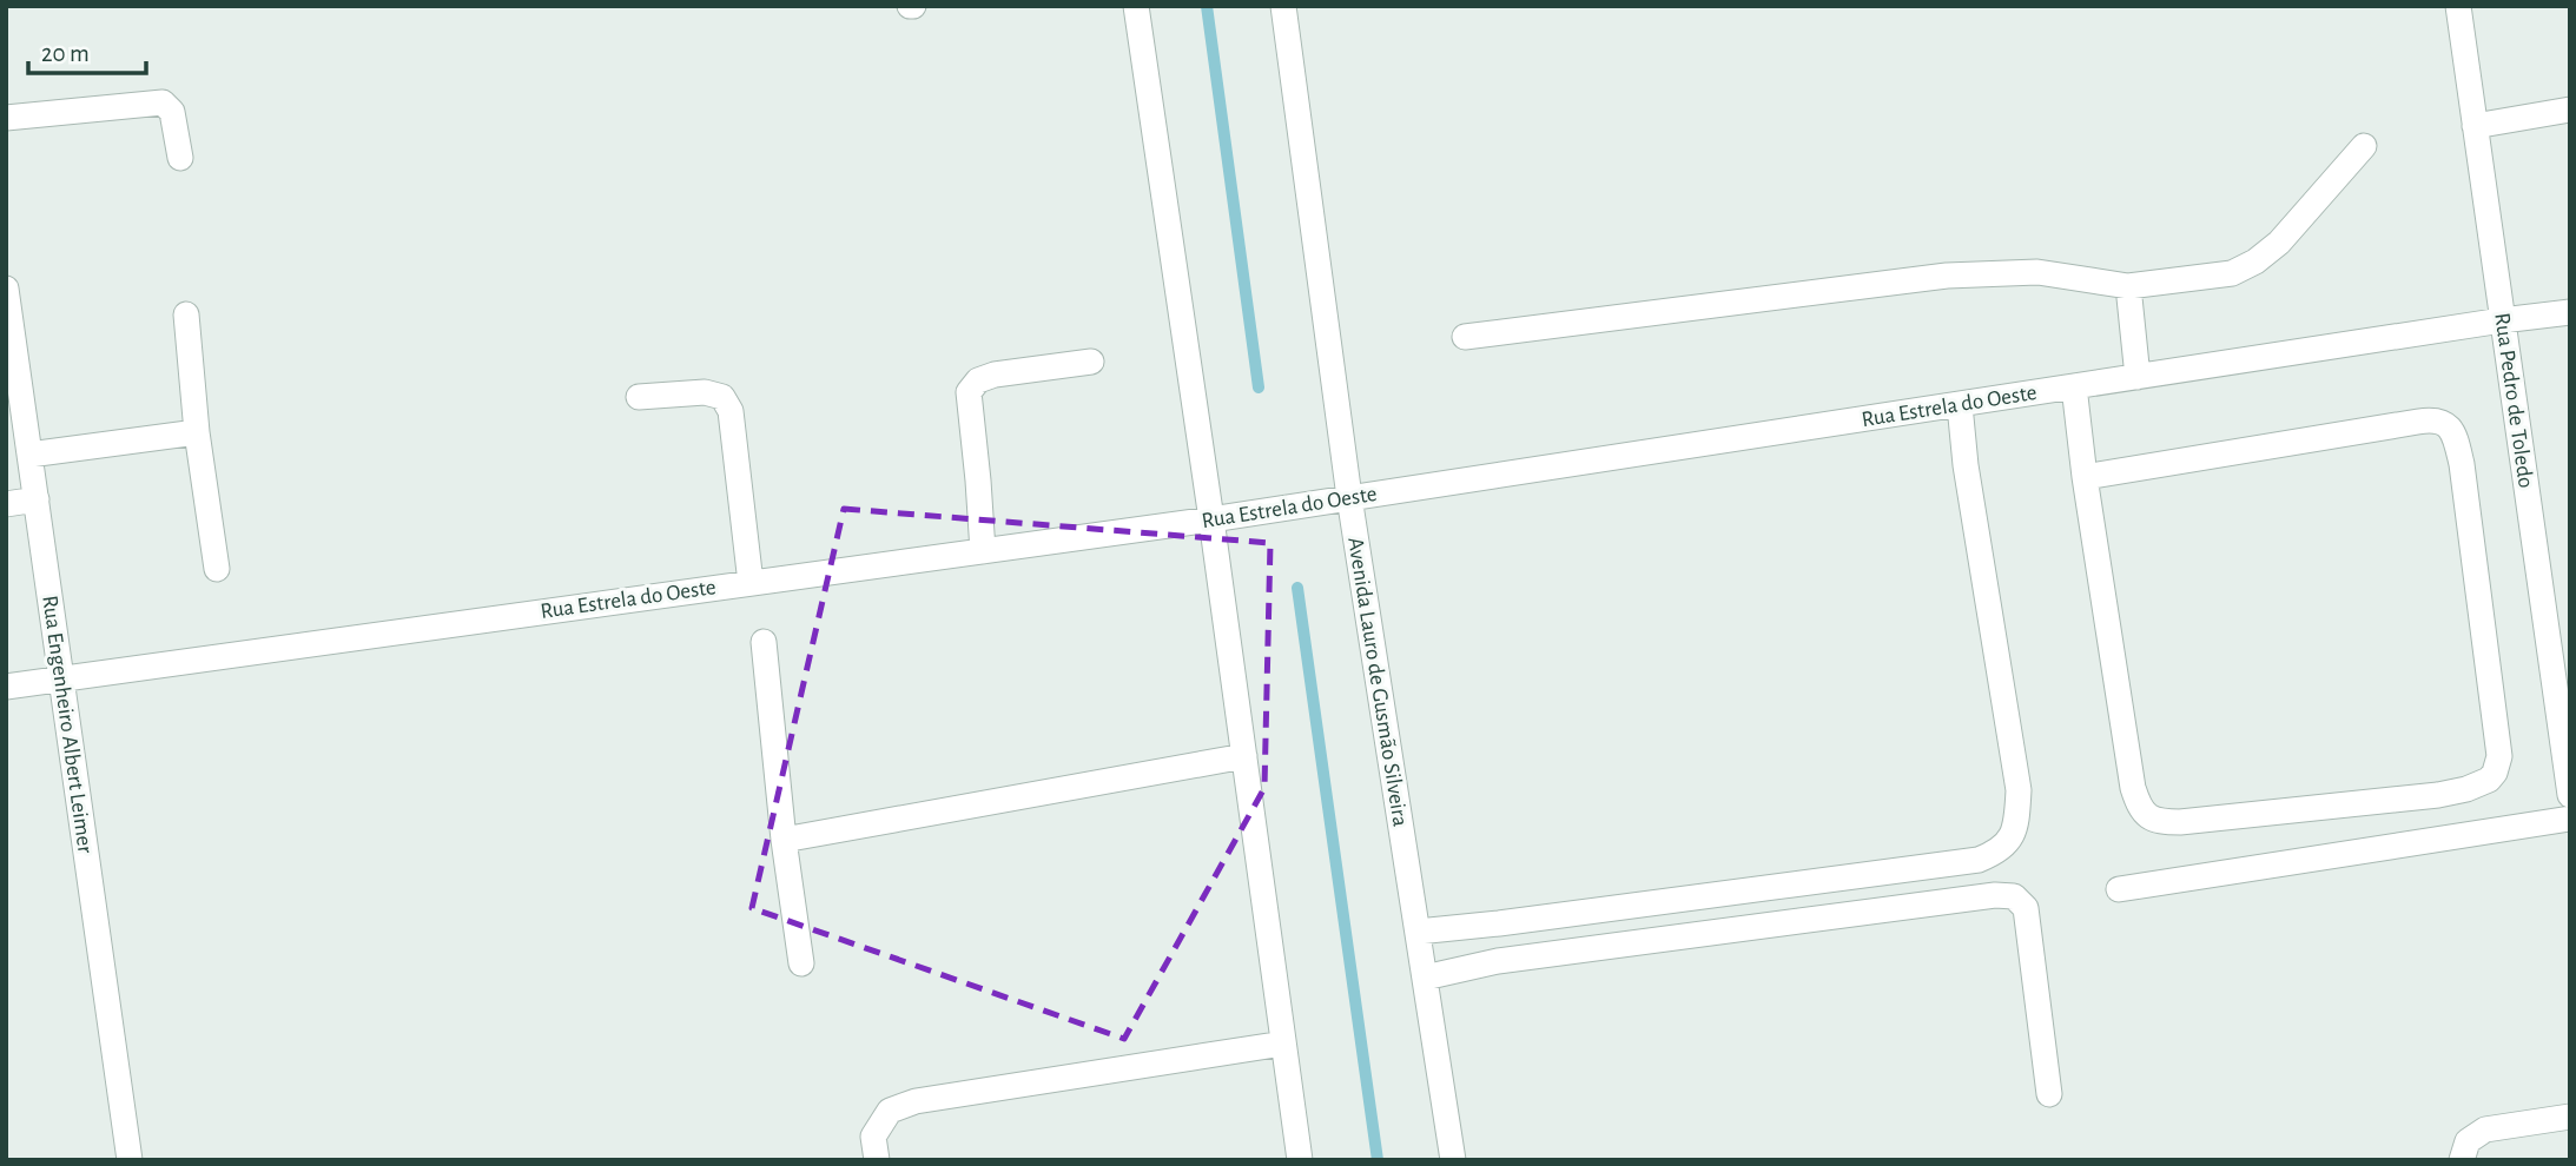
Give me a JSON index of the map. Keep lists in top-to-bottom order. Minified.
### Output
{"streets":{"street":["Rua Pedro de Toledo","Rua Estrela do Oeste","Avenida Lauro de Gusmão Silveira","Rua Engenheiro Albert Leimer"]},"crossings":[["Rua Pedro de Toledo","Rua Estrela do Oeste"],["Rua Estrela do Oeste","Avenida Lauro de Gusmão Silveira"],["Rua Estrela do Oeste","Rua Engenheiro Albert Leimer"]],"scale_bar":"20 m"}
